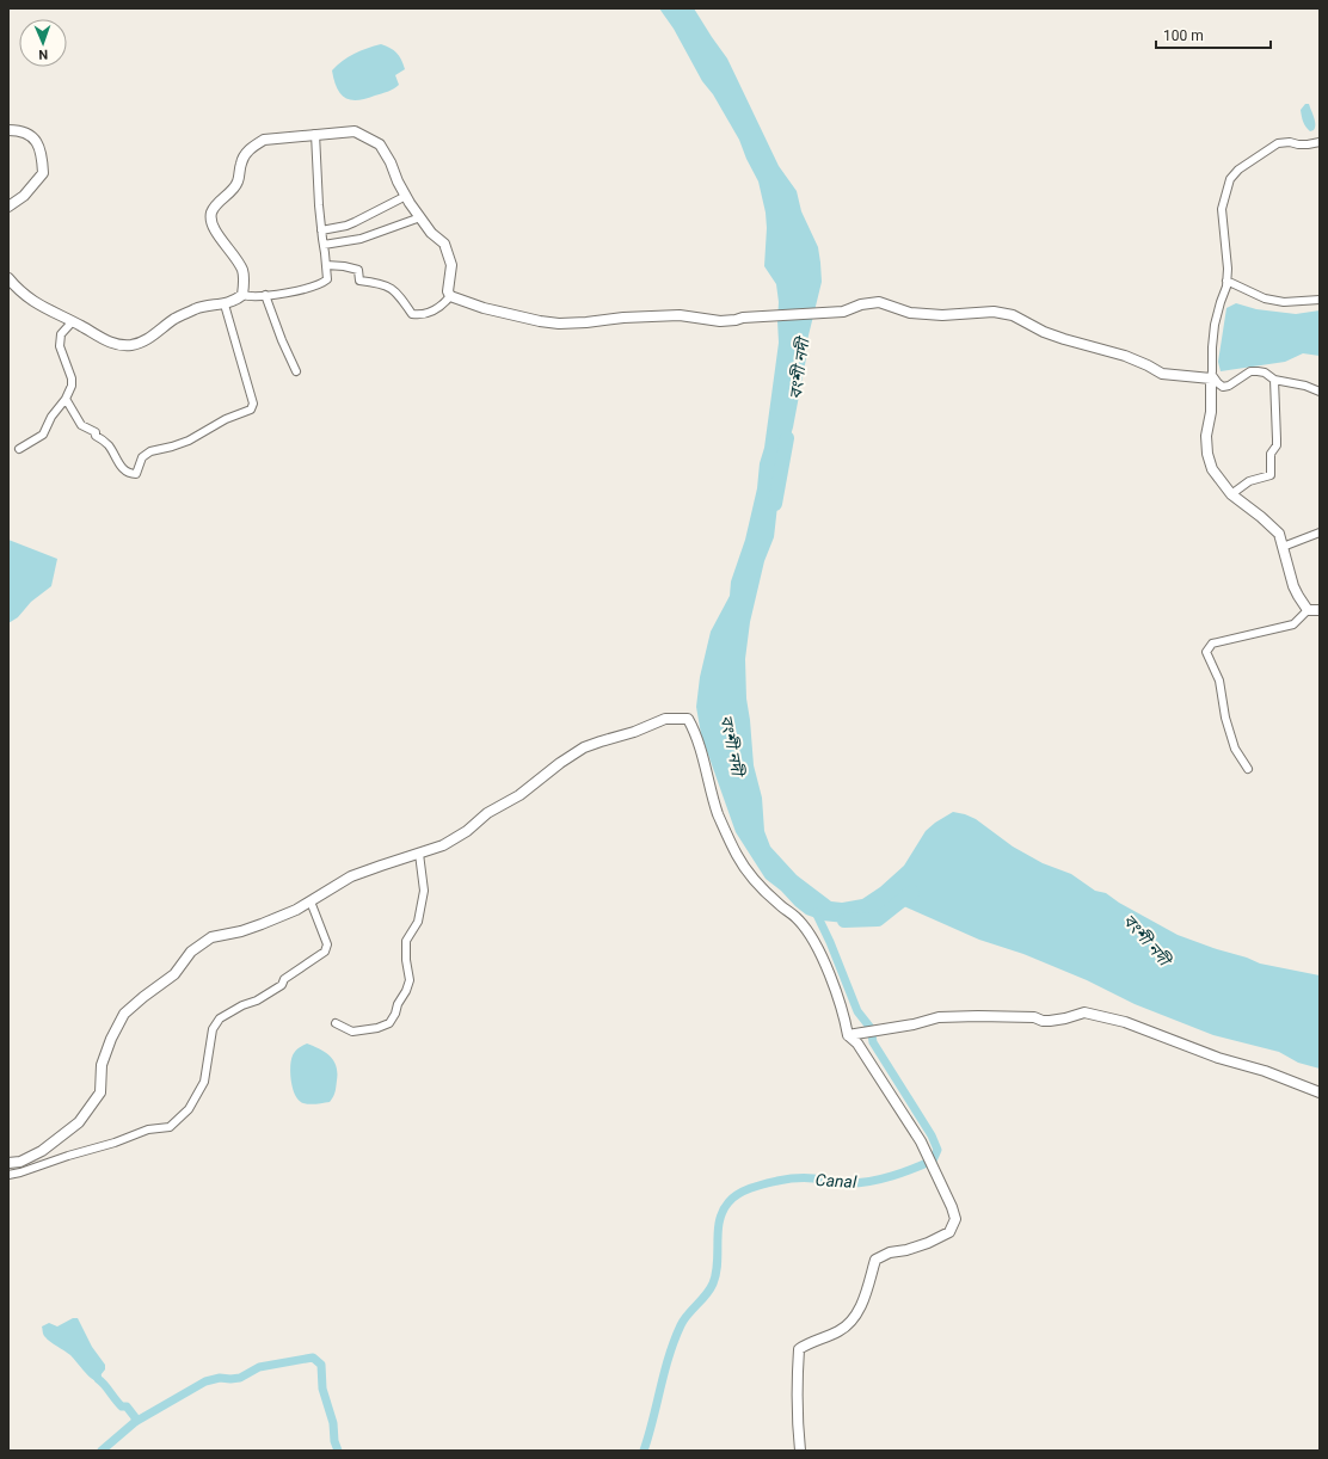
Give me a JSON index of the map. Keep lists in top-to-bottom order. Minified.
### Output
{"water":["বংশী নদী","Canal"],"scale_bar":"100 m","north":"bottom"}
